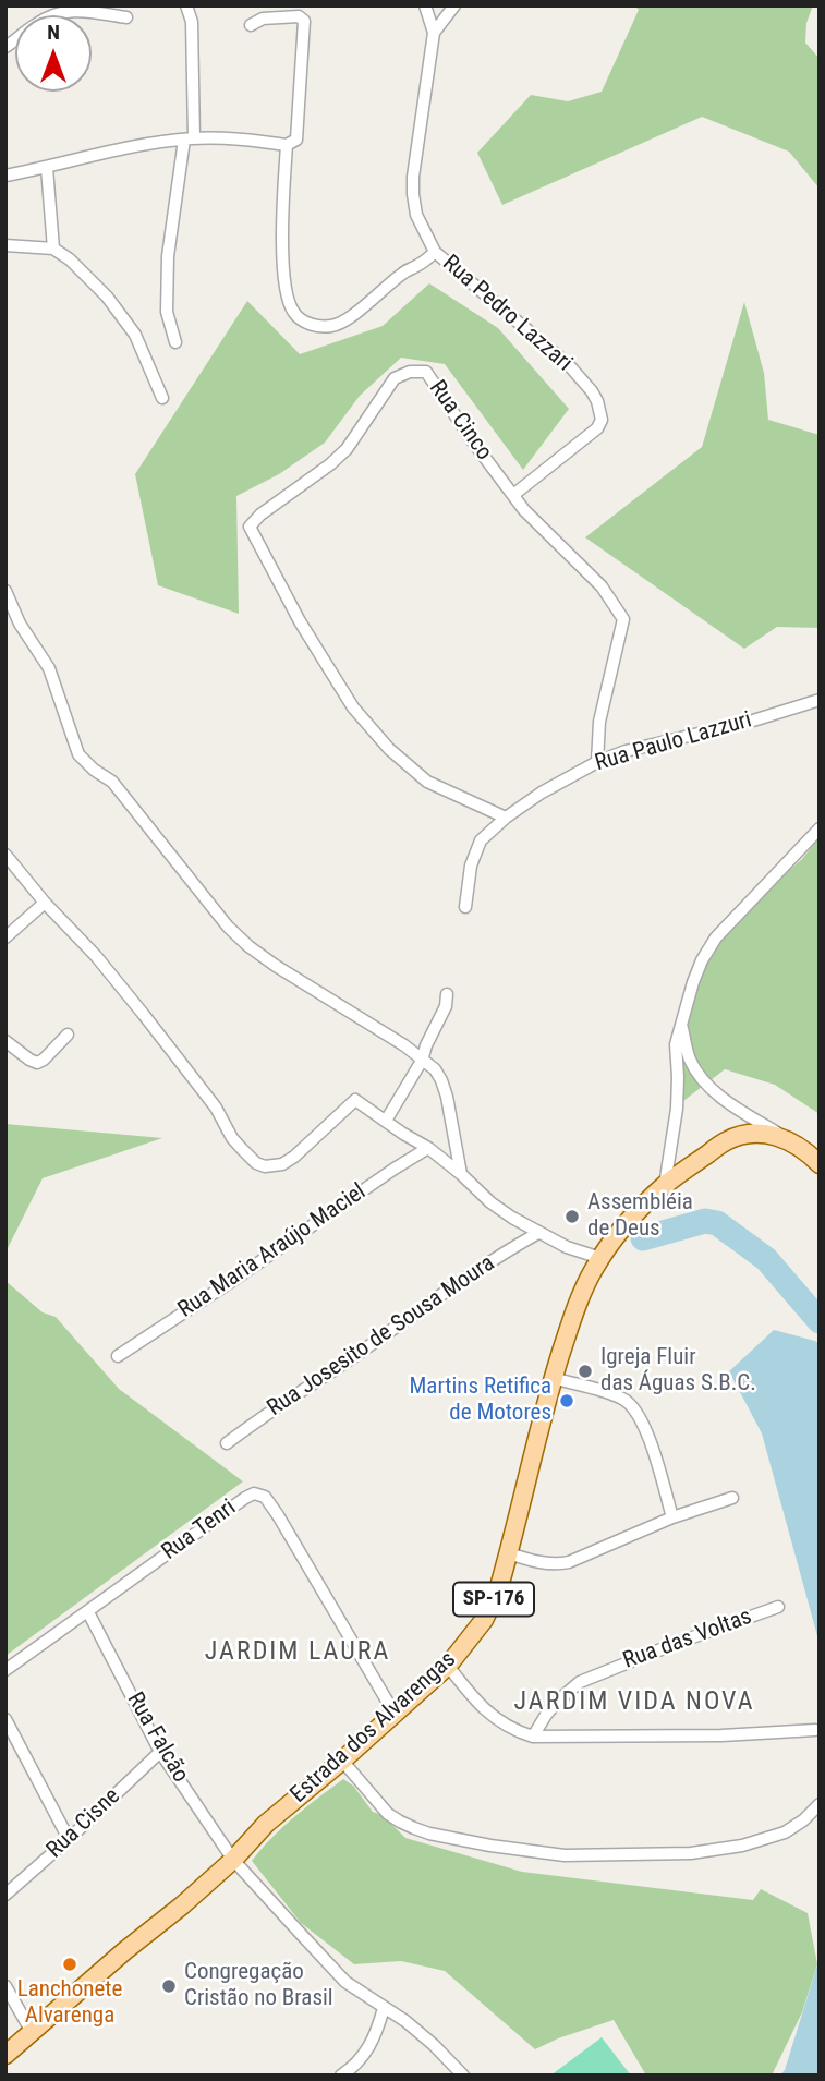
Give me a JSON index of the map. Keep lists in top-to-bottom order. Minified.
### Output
{"streets":{"main road":["SP-176","Estrada dos Alvarengas"],"street":["Rua Pedro Lazzari","Rua Cinco","Rua Paulo Lazzuri","Rua Maria Araújo Maciel","Rua Josesito de Sousa Moura","Rua Tenri","Rua das Voltas","Rua Falcão","Rua Cisne"]},"crossings":[["Rua Pedro Lazzari","Rua Cinco"],["Rua Cinco","Rua Paulo Lazzuri"],["Rua Tenri","Estrada dos Alvarengas"],["Rua Tenri","Rua Falcão"],["Estrada dos Alvarengas","Rua Falcão"],["Rua Falcão","Rua Cisne"]],"districts":["JARDIM LAURA","JARDIM VIDA NOVA"],"places":["Assembléia de Deus","Igreja Fluir das Águas S.B.C.","Martins Retifica de Motores","Lanchonete Alvarenga","Congregação Cristão no Brasil"],"north":"top"}
